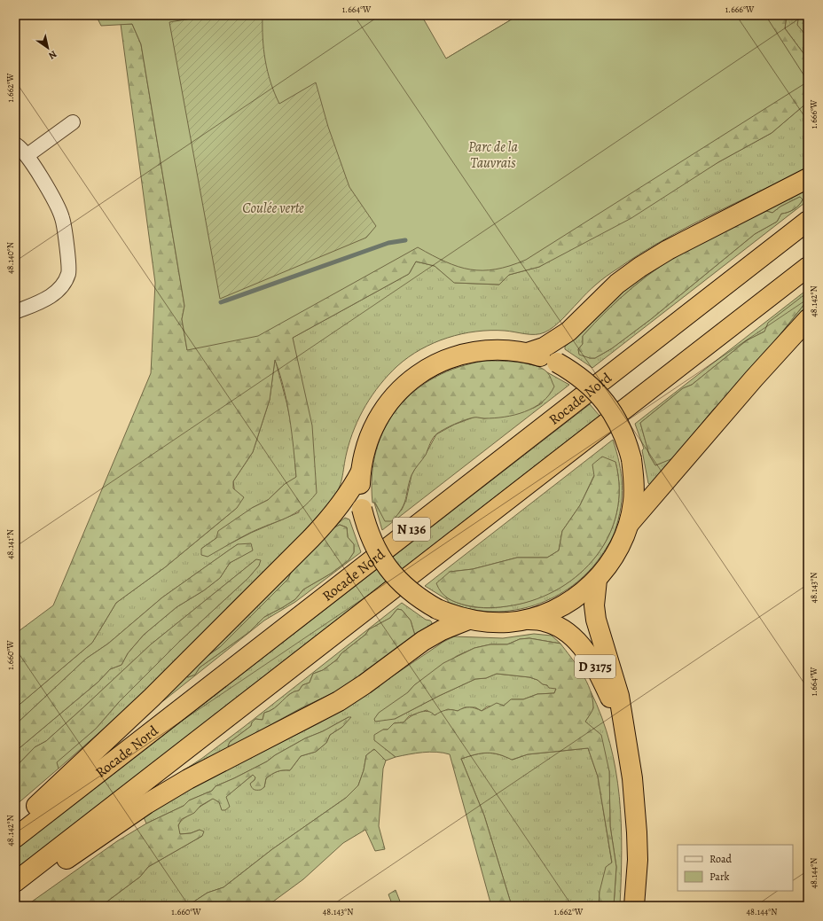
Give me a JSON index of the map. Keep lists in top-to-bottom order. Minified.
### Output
{"streets":{"highway":["Rocade Nord","N 136","D 3175"]},"parks":["Parc de la Tauvrais","Coulée verte"],"legend":["Road","Park"],"north":"bottom right","coordinates":["1.664°W","1.666°W","1.662°W","48.140°N","48.142°N","48.141°N","48.143°N","1.660°W","48.144°N"]}
